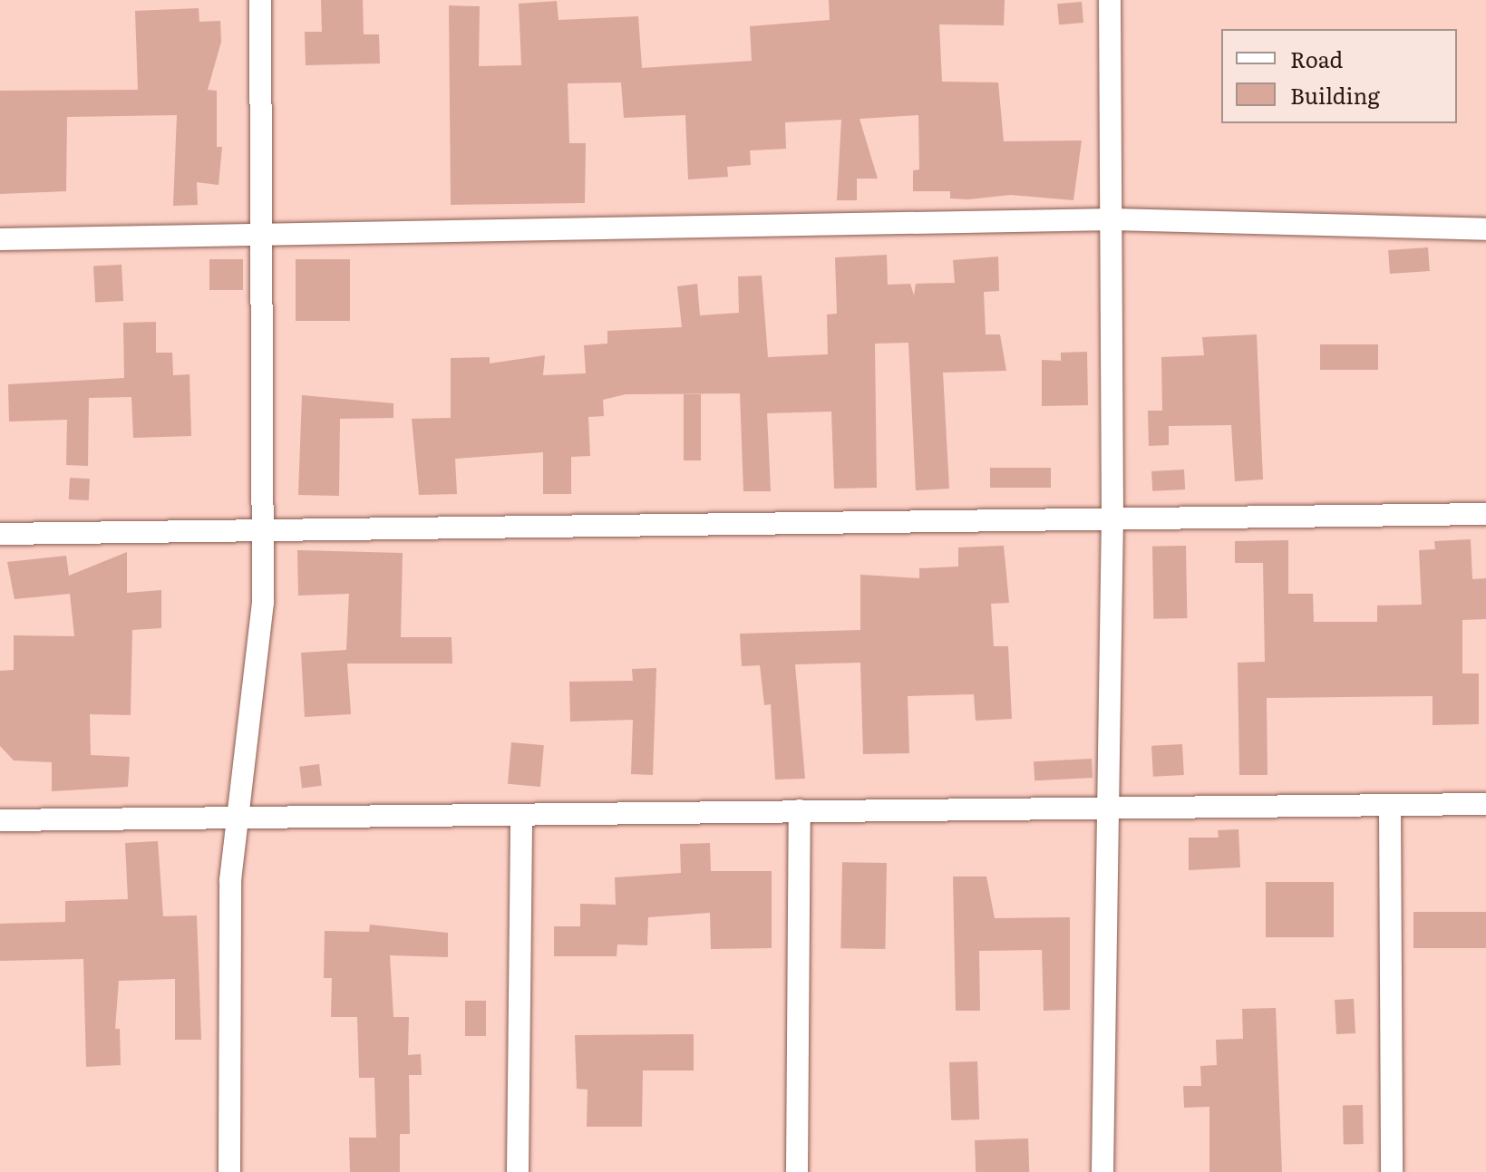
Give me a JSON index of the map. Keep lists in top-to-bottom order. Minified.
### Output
{"legend":["Road","Building"]}
